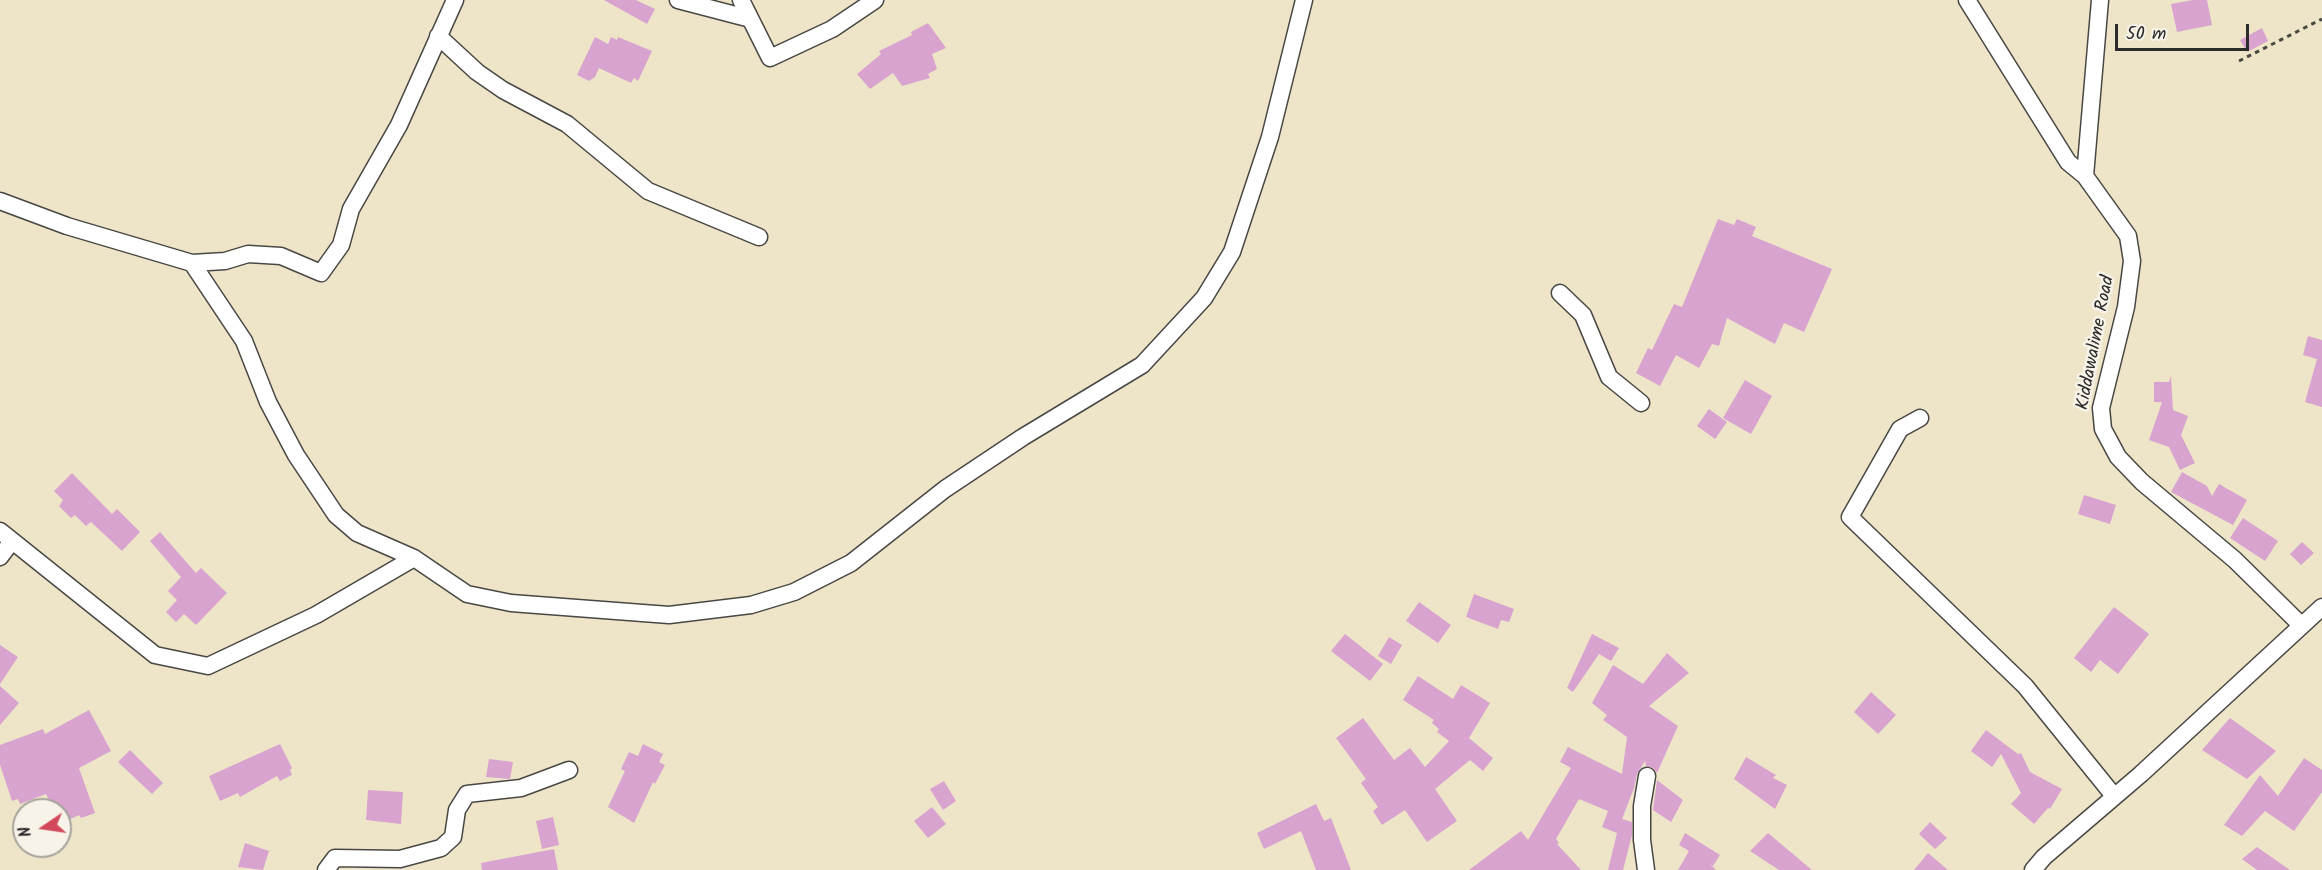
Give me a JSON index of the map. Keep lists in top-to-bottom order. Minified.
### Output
{"streets":{"street":["Kiddawalime Road"]},"scale_bar":"50 m","north":"left"}
